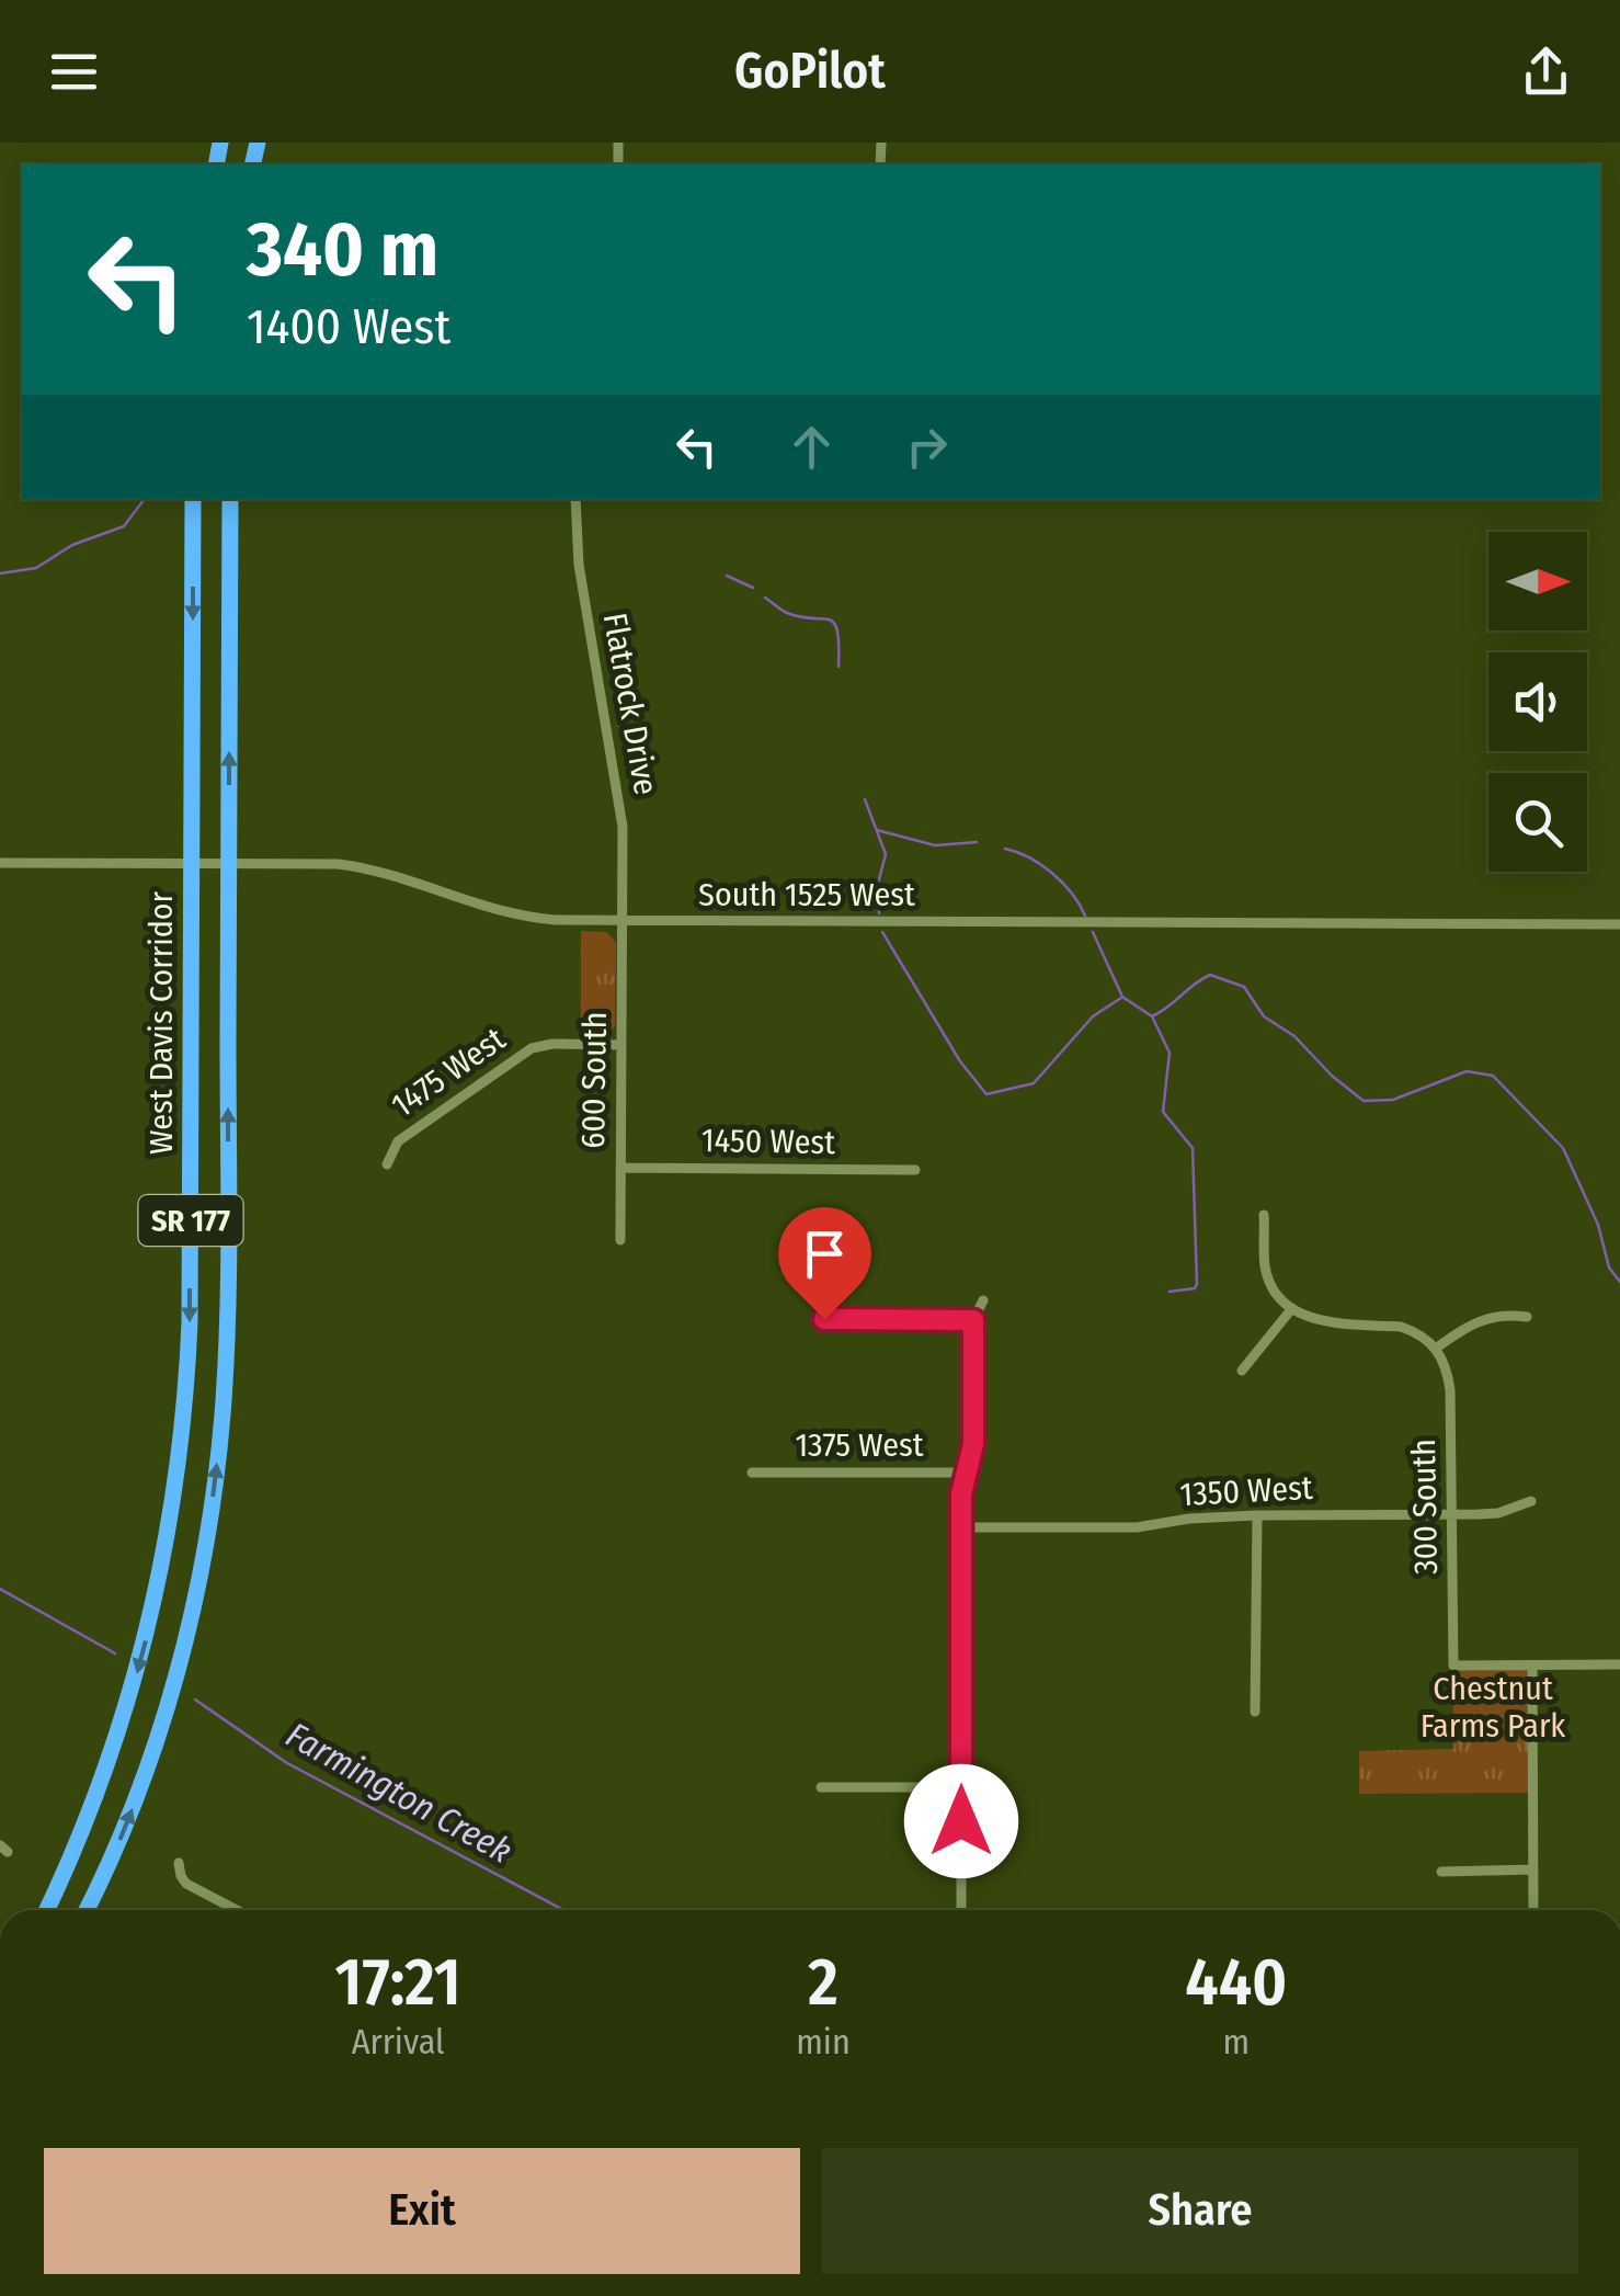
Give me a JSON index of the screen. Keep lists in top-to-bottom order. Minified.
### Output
{"streets":{"highway":["West Davis Corridor","SR 177"],"street":["Flatrock Drive","South 1525 West","1475 West","600 South","1450 West","1375 West","1350 West","300 South"]},"crossings":[["Flatrock Drive","South 1525 West"],["Flatrock Drive","600 South"],["South 1525 West","600 South"],["1475 West","600 South"],["600 South","1450 West"],["1350 West","300 South"]],"water":["Farmington Creek"],"parks":["Chestnut Farms Park"],"north":"right","page":{"header":"GoPilot","turn":["340 m","1400 West"],"eta":["17:21","Arrival","2","min","440","m"],"buttons":["Exit","Share"]}}
